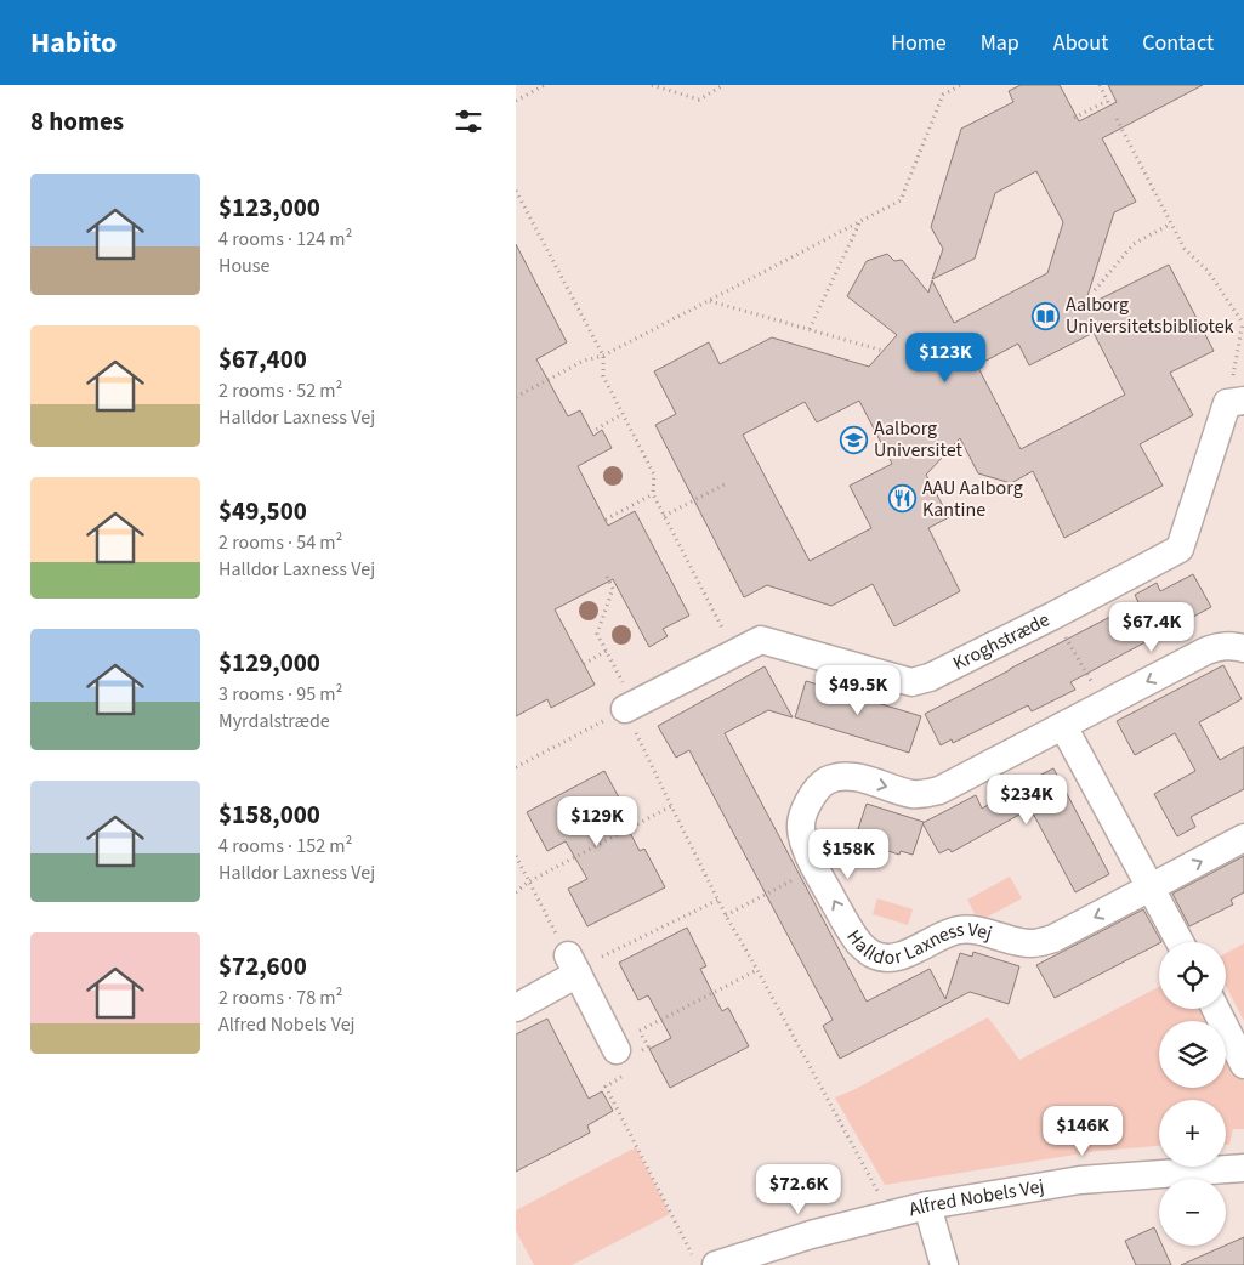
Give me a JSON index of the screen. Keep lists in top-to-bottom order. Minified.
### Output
{"streets":{"street":["Kroghstræde","Halldor Laxness Vej","Alfred Nobels Vej"]},"places":{"library":["Aalborg Universitetsbibliotek"],"school or university":["Aalborg Universitet"],"restaurant":["AAU Aalborg Kantine"]},"page":{"header":"Habito","nav":["Home","Map","About","Contact"],"heading":"8 homes","list":[{"name":"$123,000","note":"4 rooms · 124 m² · House"},{"name":"$67,400","note":"2 rooms · 52 m² · Halldor Laxness Vej"},{"name":"$49,500","note":"2 rooms · 54 m² · Halldor Laxness Vej"},{"name":"$129,000","note":"3 rooms · 95 m² · Myrdalstræde"},{"name":"$158,000","note":"4 rooms · 152 m² · Halldor Laxness Vej"},{"name":"$72,600","note":"2 rooms · 78 m² · Alfred Nobels Vej"}],"price":["$123K","$67.4K","$49.5K","$234K","$129K","$158K","$146K","$72.6K"],"map_buttons":["+","−"]}}
